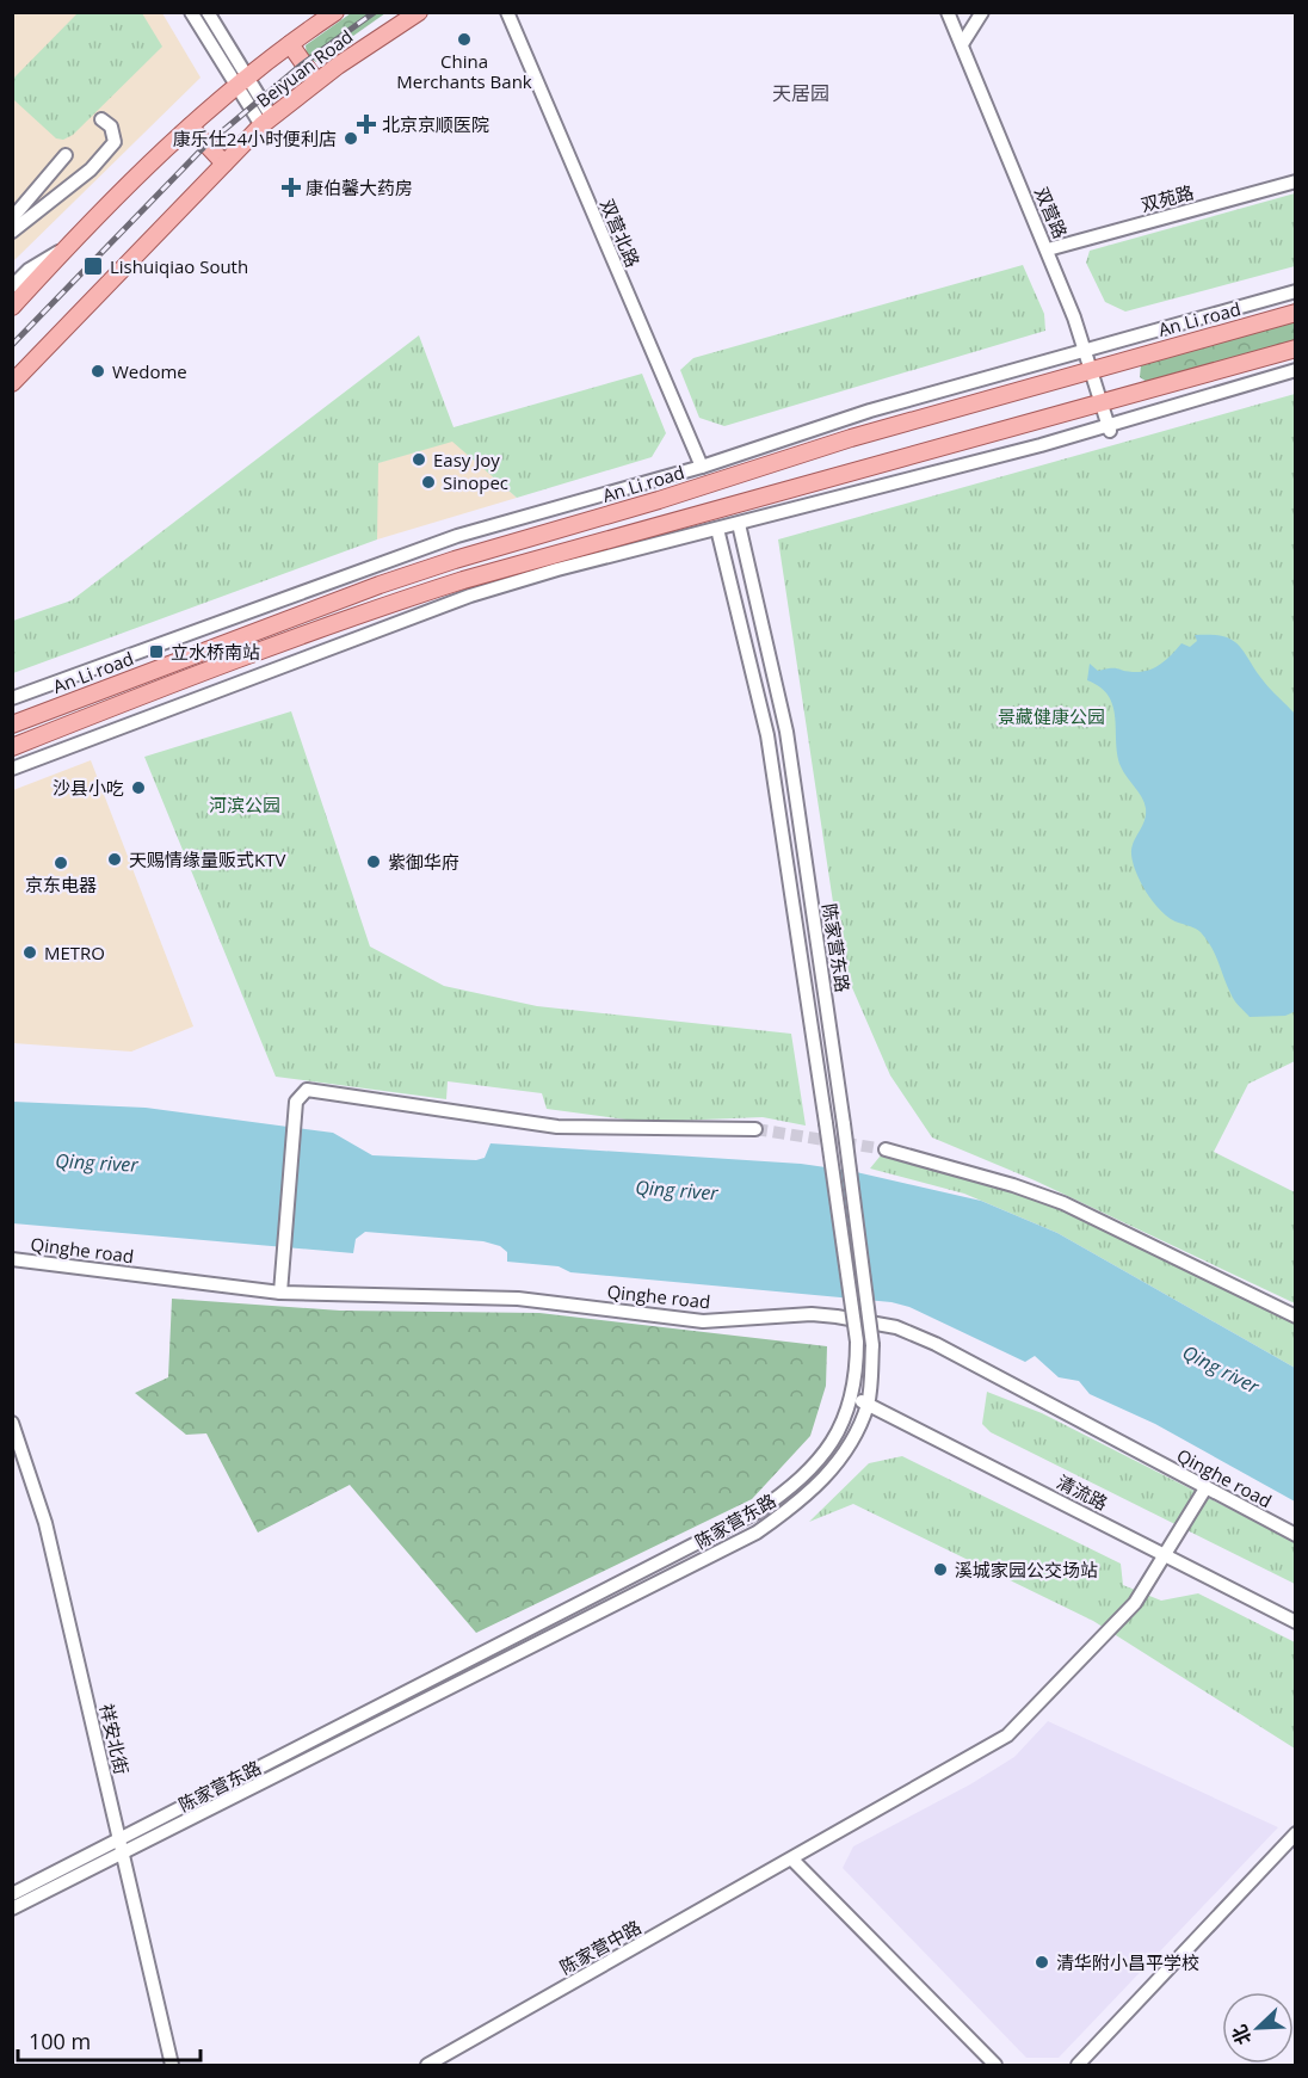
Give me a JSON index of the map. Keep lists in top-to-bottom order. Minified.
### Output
{"streets":{"main road":["Beiyuan Road","An Li road"],"street":["双苑路","双营路","双营北路","陈家营东路","Qinghe road","清流路","祥安北街","陈家营中路"]},"crossings":[["双苑路","双营路"],["双营路","An Li road"],["双营北路","An Li road"],["陈家营东路","清流路"],["陈家营东路","祥安北街"],["Qinghe road","陈家营中路"],["清流路","陈家营中路"]],"districts":["天居园"],"water":["Qing river"],"parks":["景藏健康公园","河滨公园"],"places":{"other":["China Merchants Bank","康乐仕24小时便利店","Wedome","Easy Joy","Sinopec","沙县小吃","天赐情缘量贩式KTV","紫御华府","京东电器","METRO","溪城家园公交场站","清华附小昌平学校"],"health":["北京京顺医院","康伯馨大药房"],"transit":["Lishuiqiao South","立水桥南站"]},"scale_bar":"100 m","north":"bottom left"}
